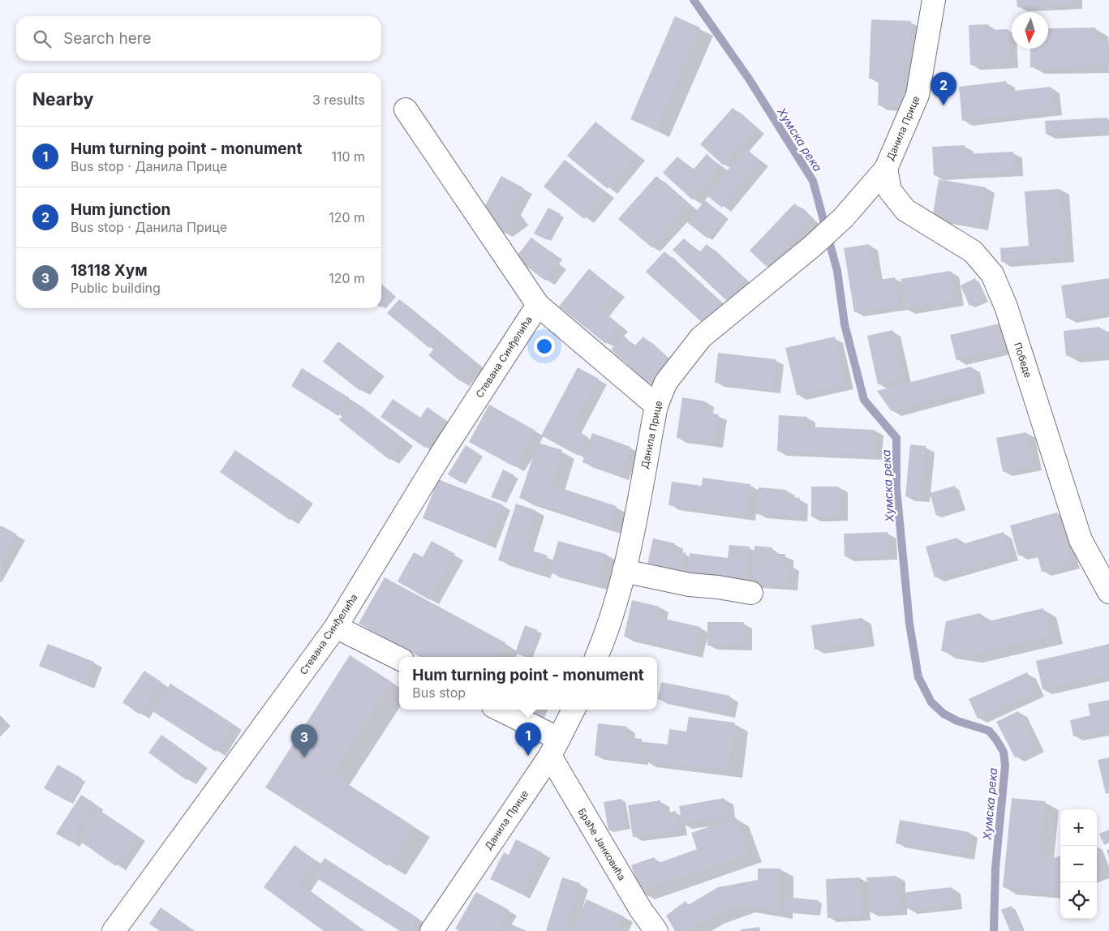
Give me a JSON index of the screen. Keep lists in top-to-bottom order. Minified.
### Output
{"streets":{"street":["Данила Прице","Стевана Синђелића","Победе","Браће Јанковића"]},"crossings":[["Данила Прице","Победе"],["Данила Прице","Браће Јанковића"]],"water":["Хумска река"],"north":"bottom","page":{"search":"Search here","pins":["2","1","3"],"heading":["Nearby","3 results"],"list":[{"mark":"1","name":"Hum turning point - monument","note":"Bus stop · Данила Прице","value":"110 m"},{"mark":"2","name":"Hum junction","note":"Bus stop · Данила Прице","value":"120 m"},{"mark":"3","name":"18118 Хум","note":"Public building","value":"120 m"}],"popup":["Hum turning point - monument","Bus stop"],"map_buttons":["+","−"]}}
